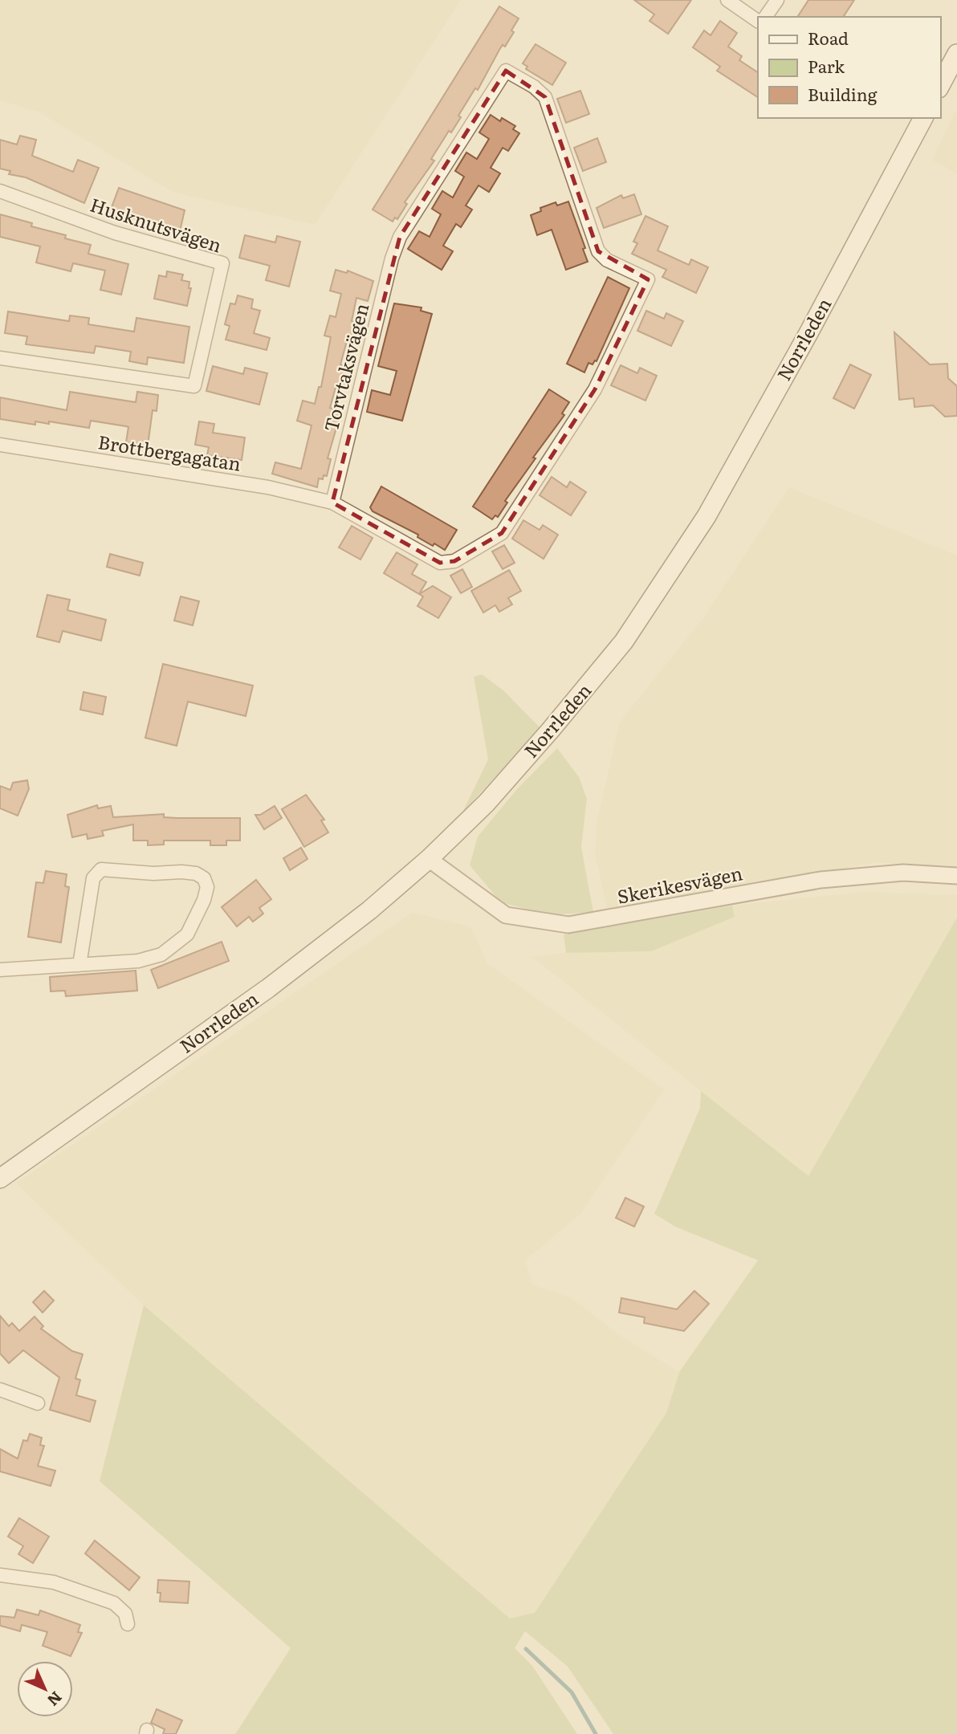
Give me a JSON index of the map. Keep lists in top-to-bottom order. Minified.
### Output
{"streets":{"main road":["Norrleden"],"street":["Husknutsvägen","Torvtaksvägen","Brottbergagatan","Skerikesvägen"]},"crossings":[["Norrleden","Skerikesvägen"],["Torvtaksvägen","Brottbergagatan"]],"legend":["Road","Park","Building"],"north":"bottom right"}
